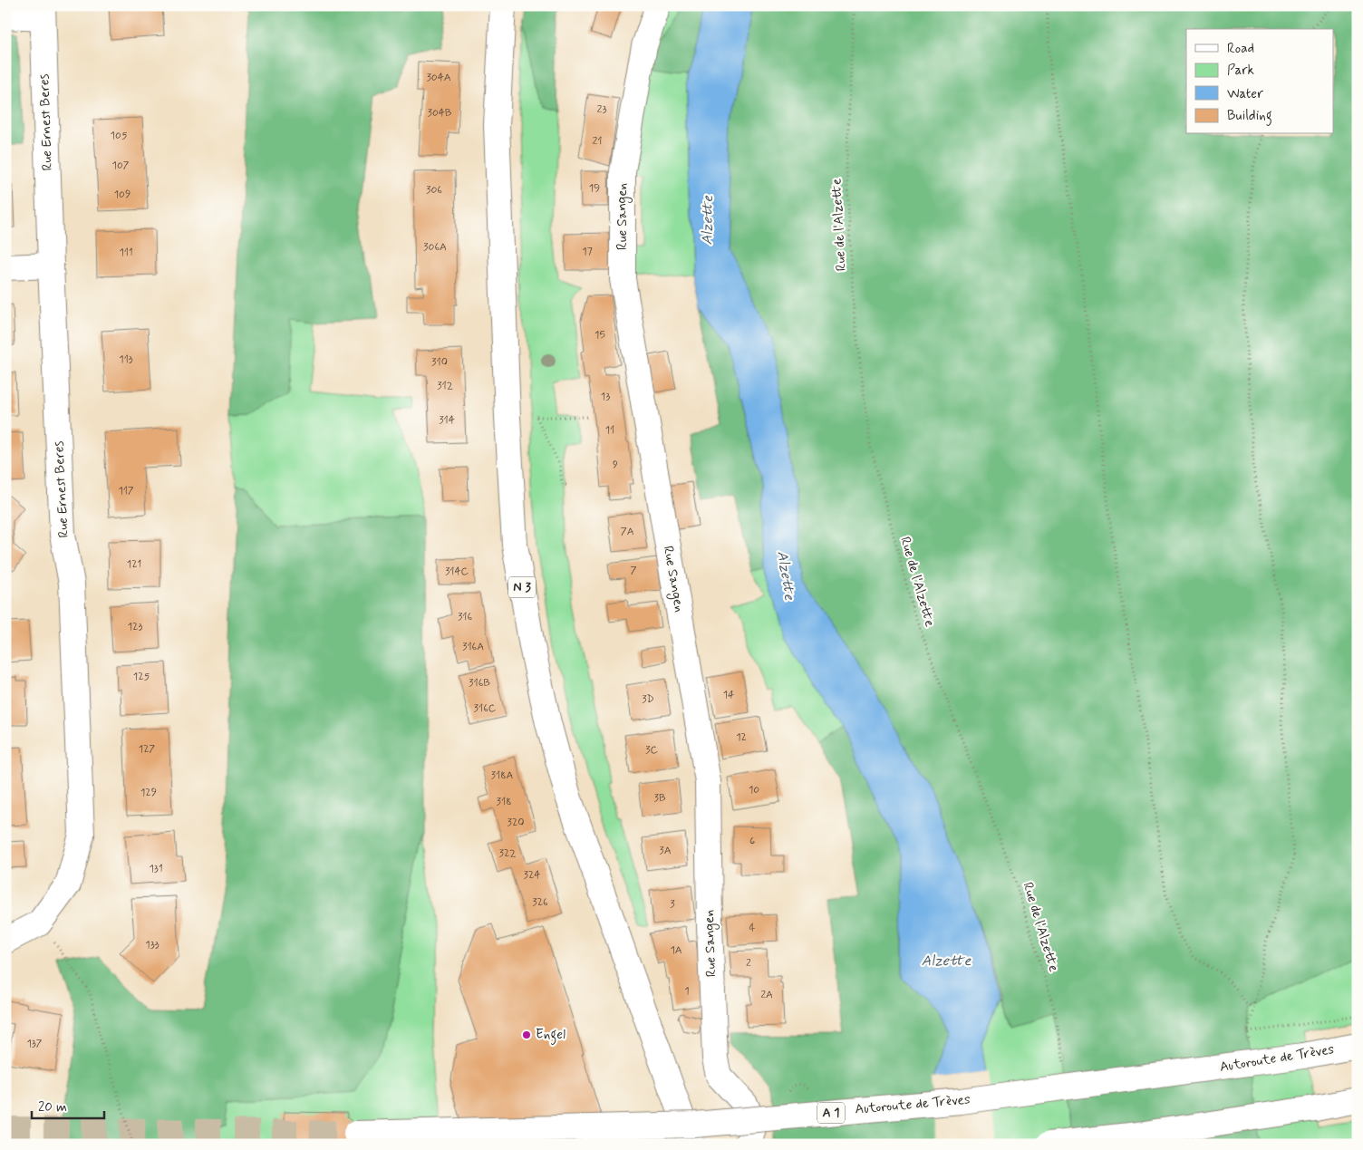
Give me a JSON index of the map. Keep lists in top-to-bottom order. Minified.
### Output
{"streets":{"main road":["Rue Ernest Beres","Rue Sangen","N 3","Autoroute de Trèves","A 1"],"path":["Rue de l'Alzette"]},"water":["Alzette"],"places":["Engel"],"house_numbers":["304A","23","304B","105","21","107","19","306","109","306A","17","111","15","113","310","312","13","314","11","9","117","7A","121","7","314C","316","123","316A","125","316B","14","3D","316C","12","127","3C","318A","10","129","3B","318","320","6","3A","322","131","324","326","3","4","133","1A","2","1","2A","137"],"legend":["Road","Park","Water","Building"],"scale_bar":"20 m"}
